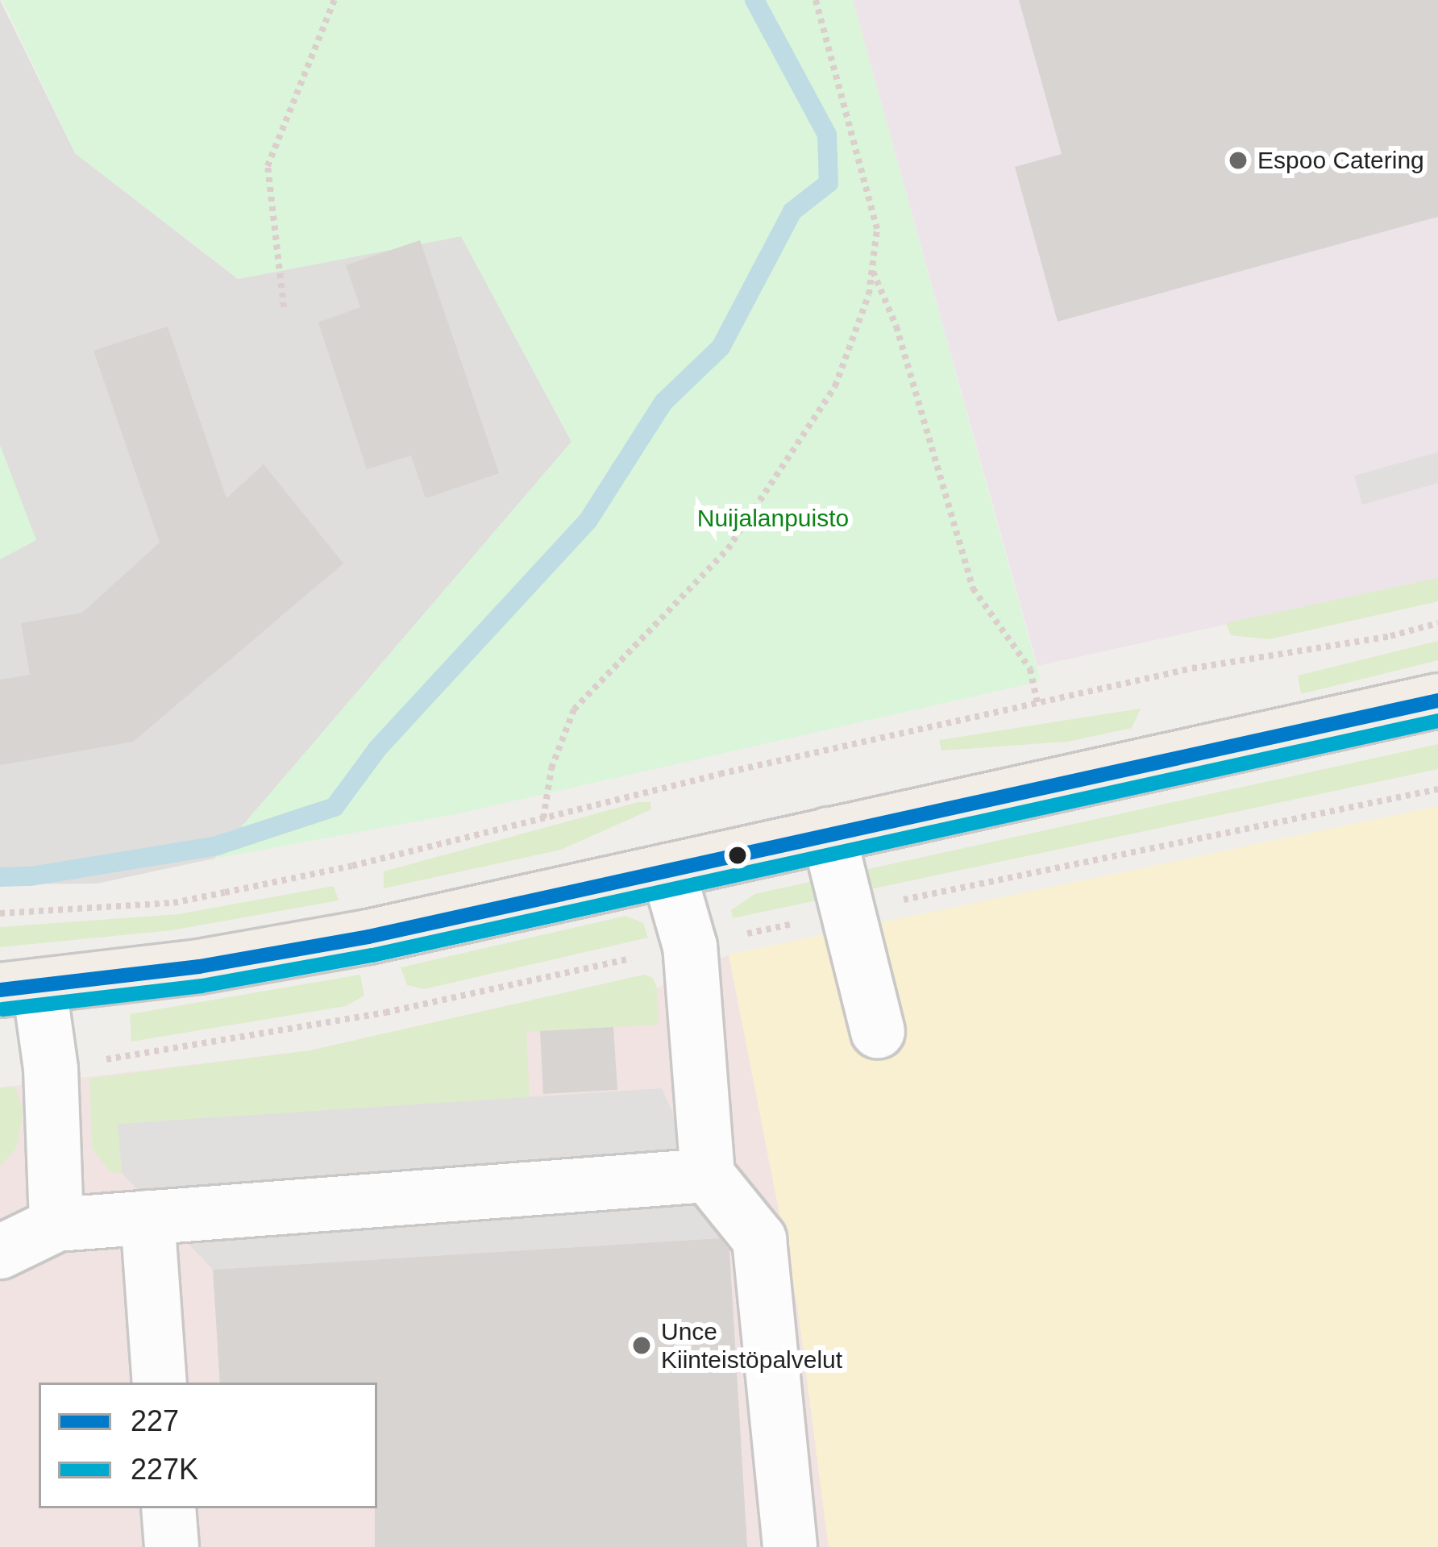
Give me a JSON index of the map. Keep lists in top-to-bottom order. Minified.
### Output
{"parks":["Nuijalanpuisto"],"places":["Espoo Catering","Unce Kiinteistöpalvelut"],"lines":["transit line 227","transit line 227K"],"legend":["227","227K"]}
